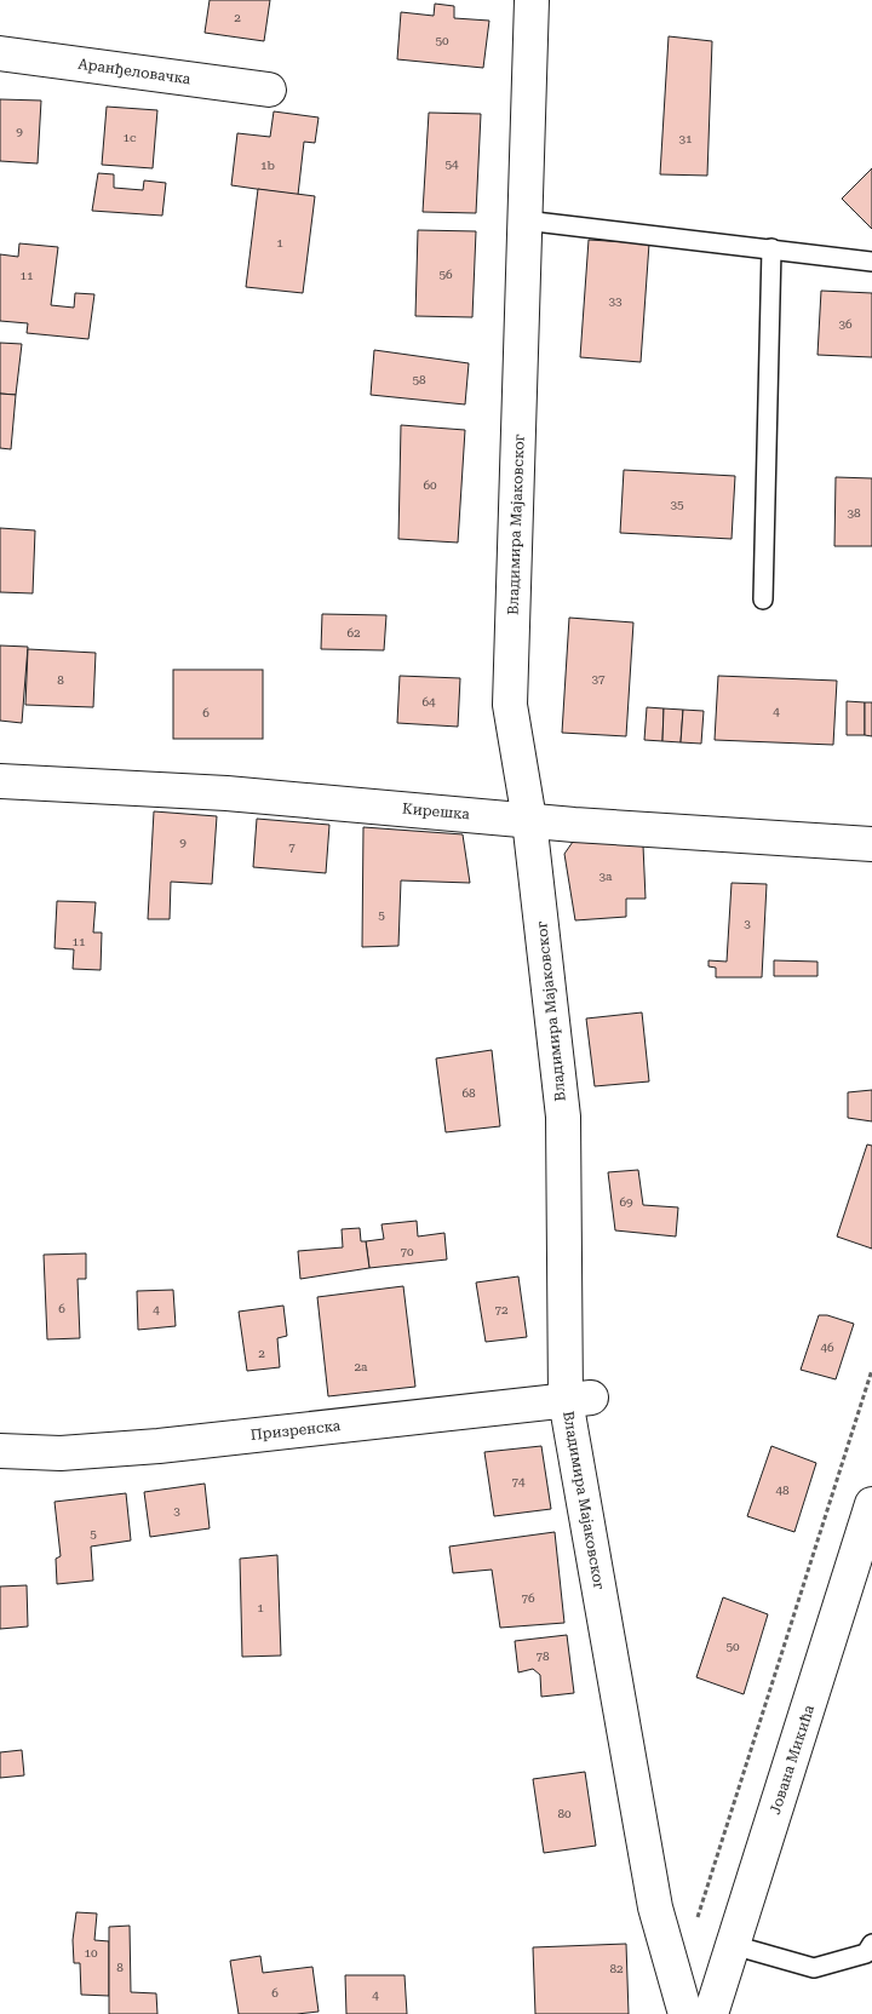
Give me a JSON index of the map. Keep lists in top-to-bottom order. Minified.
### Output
{"streets":{"street":["Аранђеловачка","Владимира Мајаковског","Кирешка","Призренска","Јована Микића"]},"crossings":[["Владимира Мајаковског","Кирешка"],["Владимира Мајаковског","Призренска"]],"house_numbers":["2","50","9","1c","31","54","1b","1","56","11","33","36","58","60","35","38","62","37","8","64","4","6","9","7","3a","5","3","11","68","69","70","6","4","72","46","2","2a","74","48","3","5","76","1","50","78","80","10","8","82","6","4"]}
